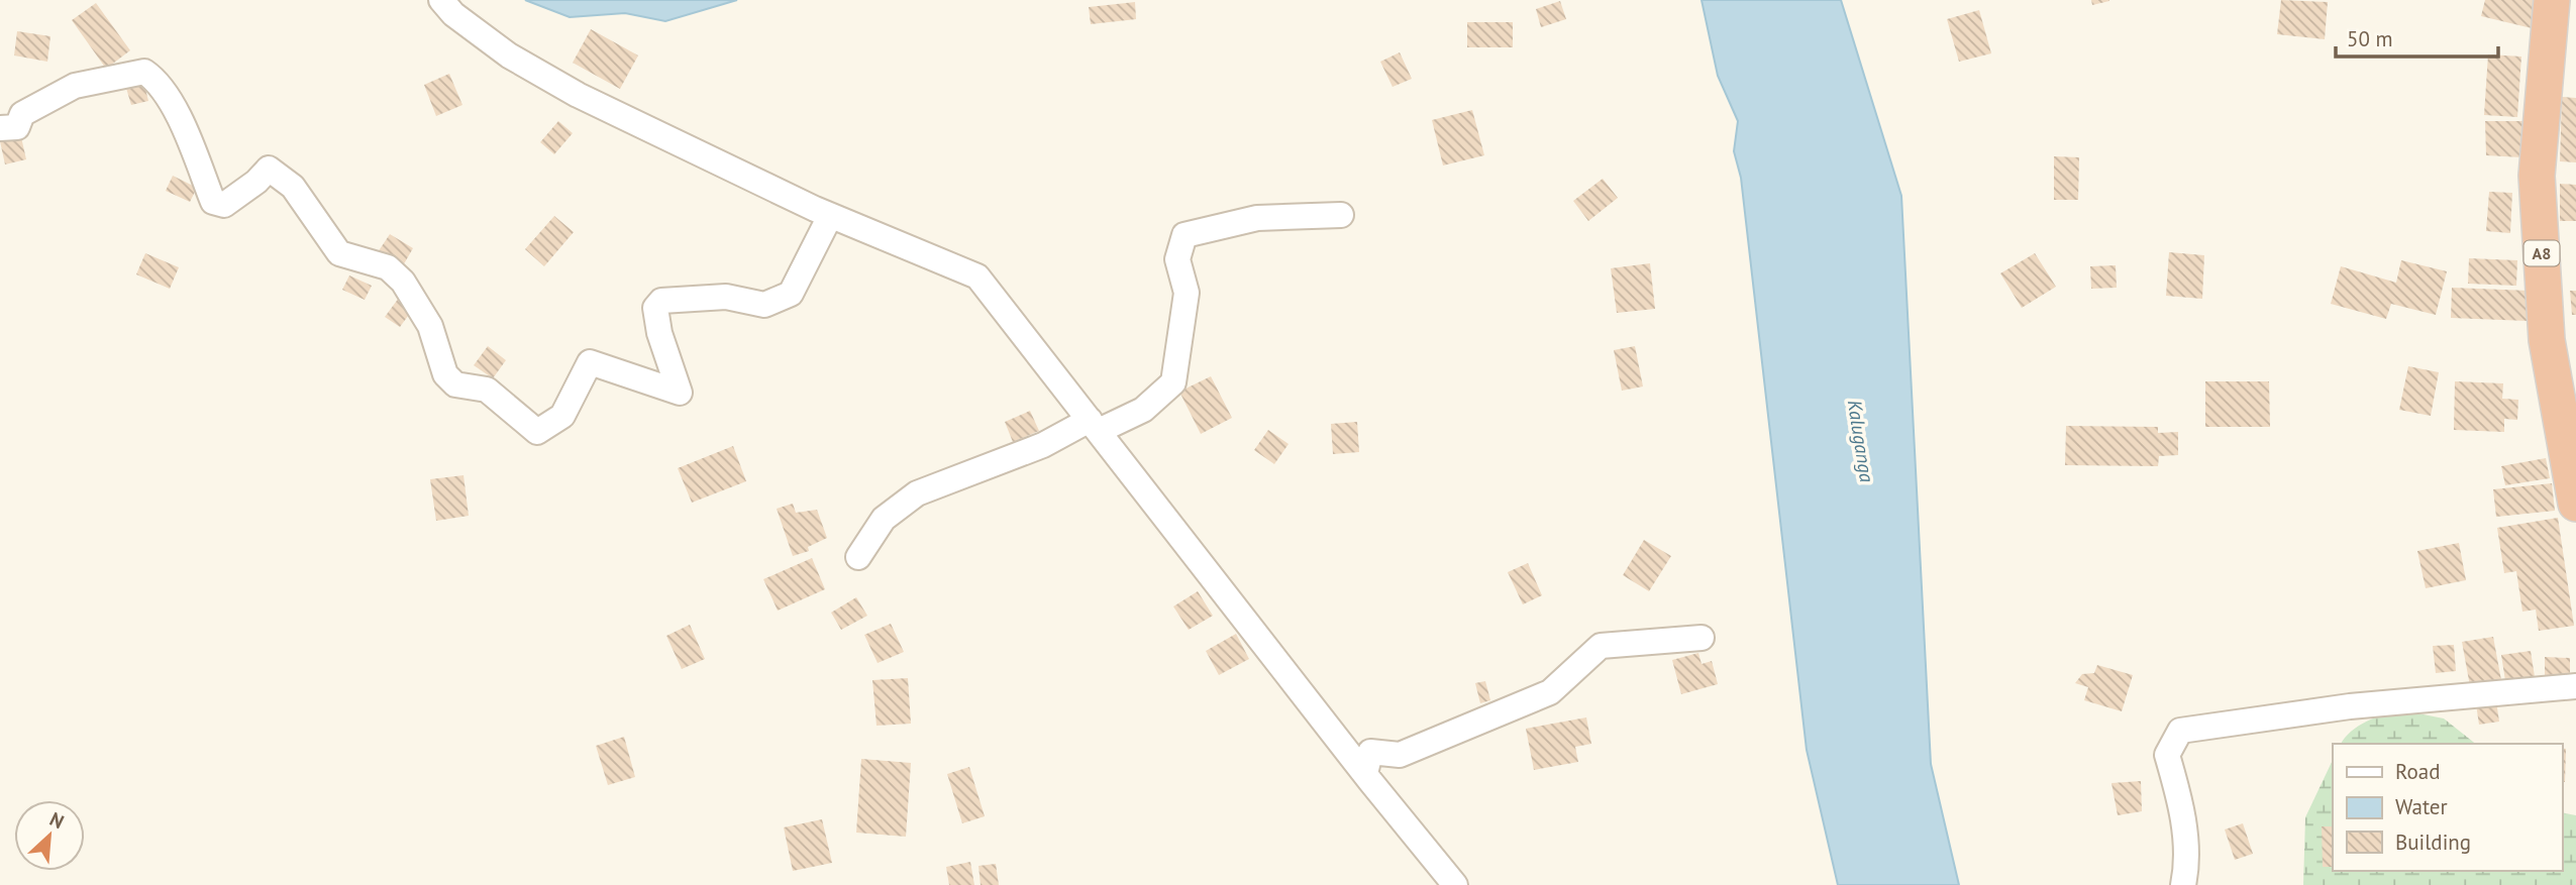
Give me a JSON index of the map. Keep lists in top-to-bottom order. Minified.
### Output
{"streets":{"highway":["A8"]},"water":["Kaluganga"],"legend":["Road","Water","Building"],"scale_bar":"50 m","north":"top right"}
